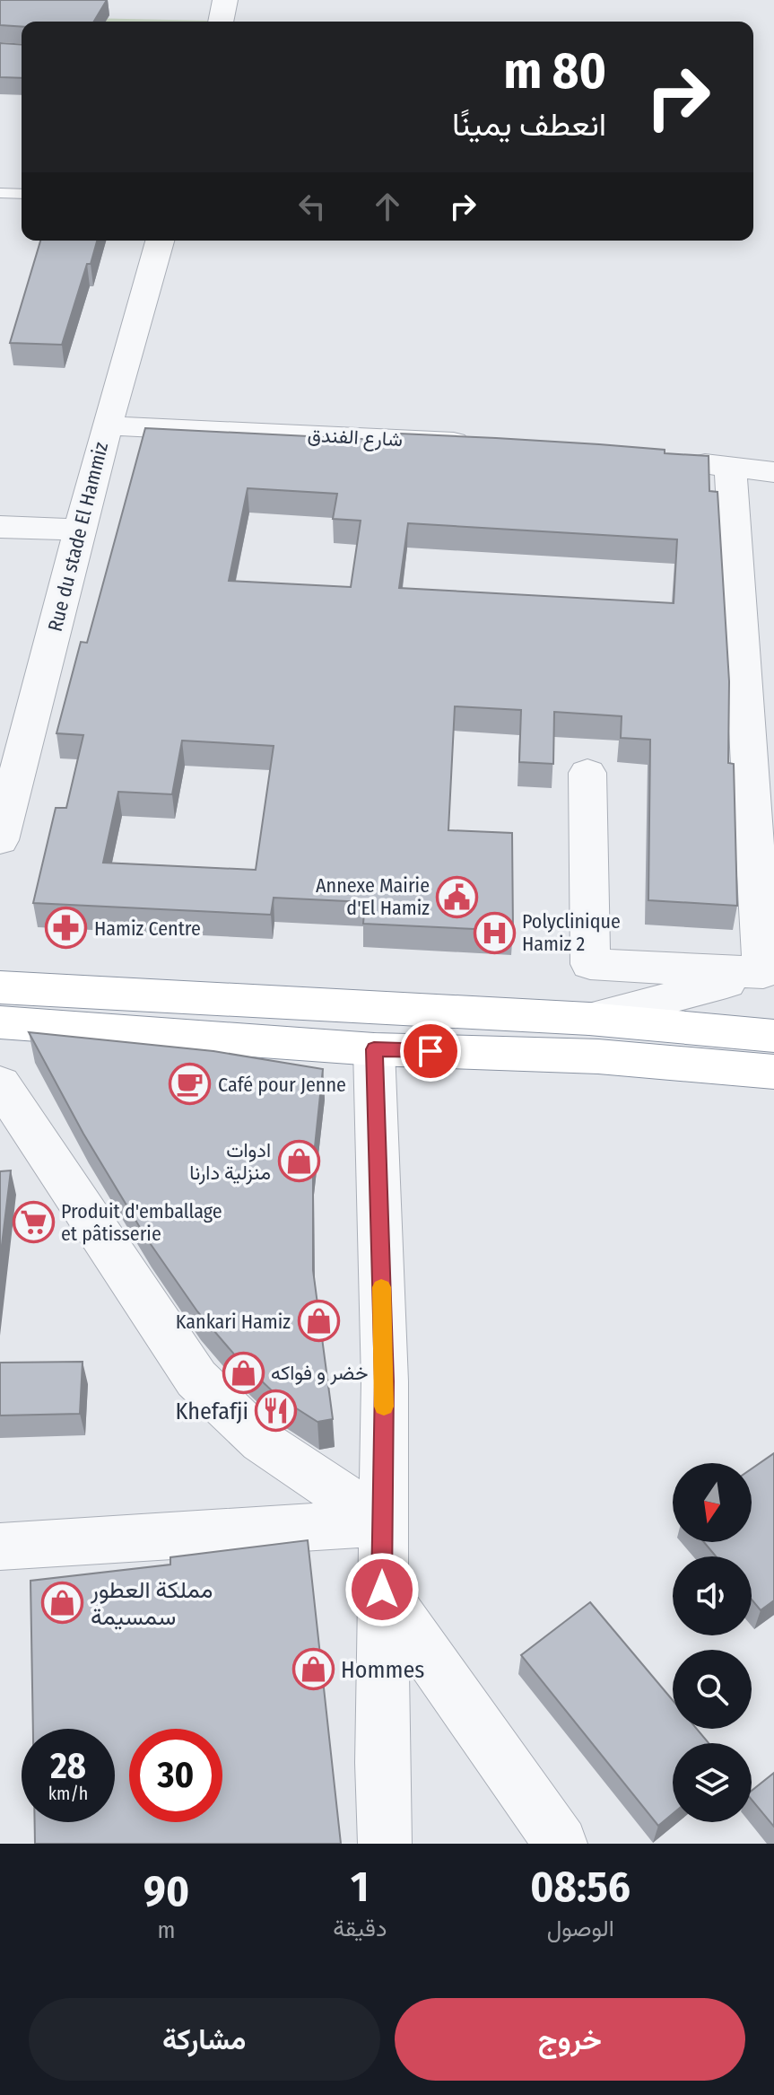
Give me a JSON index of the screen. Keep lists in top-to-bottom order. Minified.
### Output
{"streets":{"street":["شارع الفندق","Rue du stade El Hammiz"]},"crossings":[["شارع الفندق","Rue du stade El Hammiz"]],"places":{"public building":["Annexe Mairie d'El Hamiz"],"pharmacy":["Hamiz Centre"],"hospital":["Polyclinique Hamiz 2"],"cafe":["Café pour Jenne"],"shop":["ادوات منزلية دارنا","Kankari Hamiz","خضر و فواكه","مملكة العطور سمسيمة","Hommes"],"supermarket":["Produit d'emballage et pâtisserie"],"restaurant":["Khefafji"]},"north":"bottom","page":{"turn":["80 m","انعطف يمينًا"],"speed":"28 km/h","limit":"30","eta":["08:56","الوصول","1","دقيقة","90","m"],"buttons":["خروج","مشاركة"]}}
